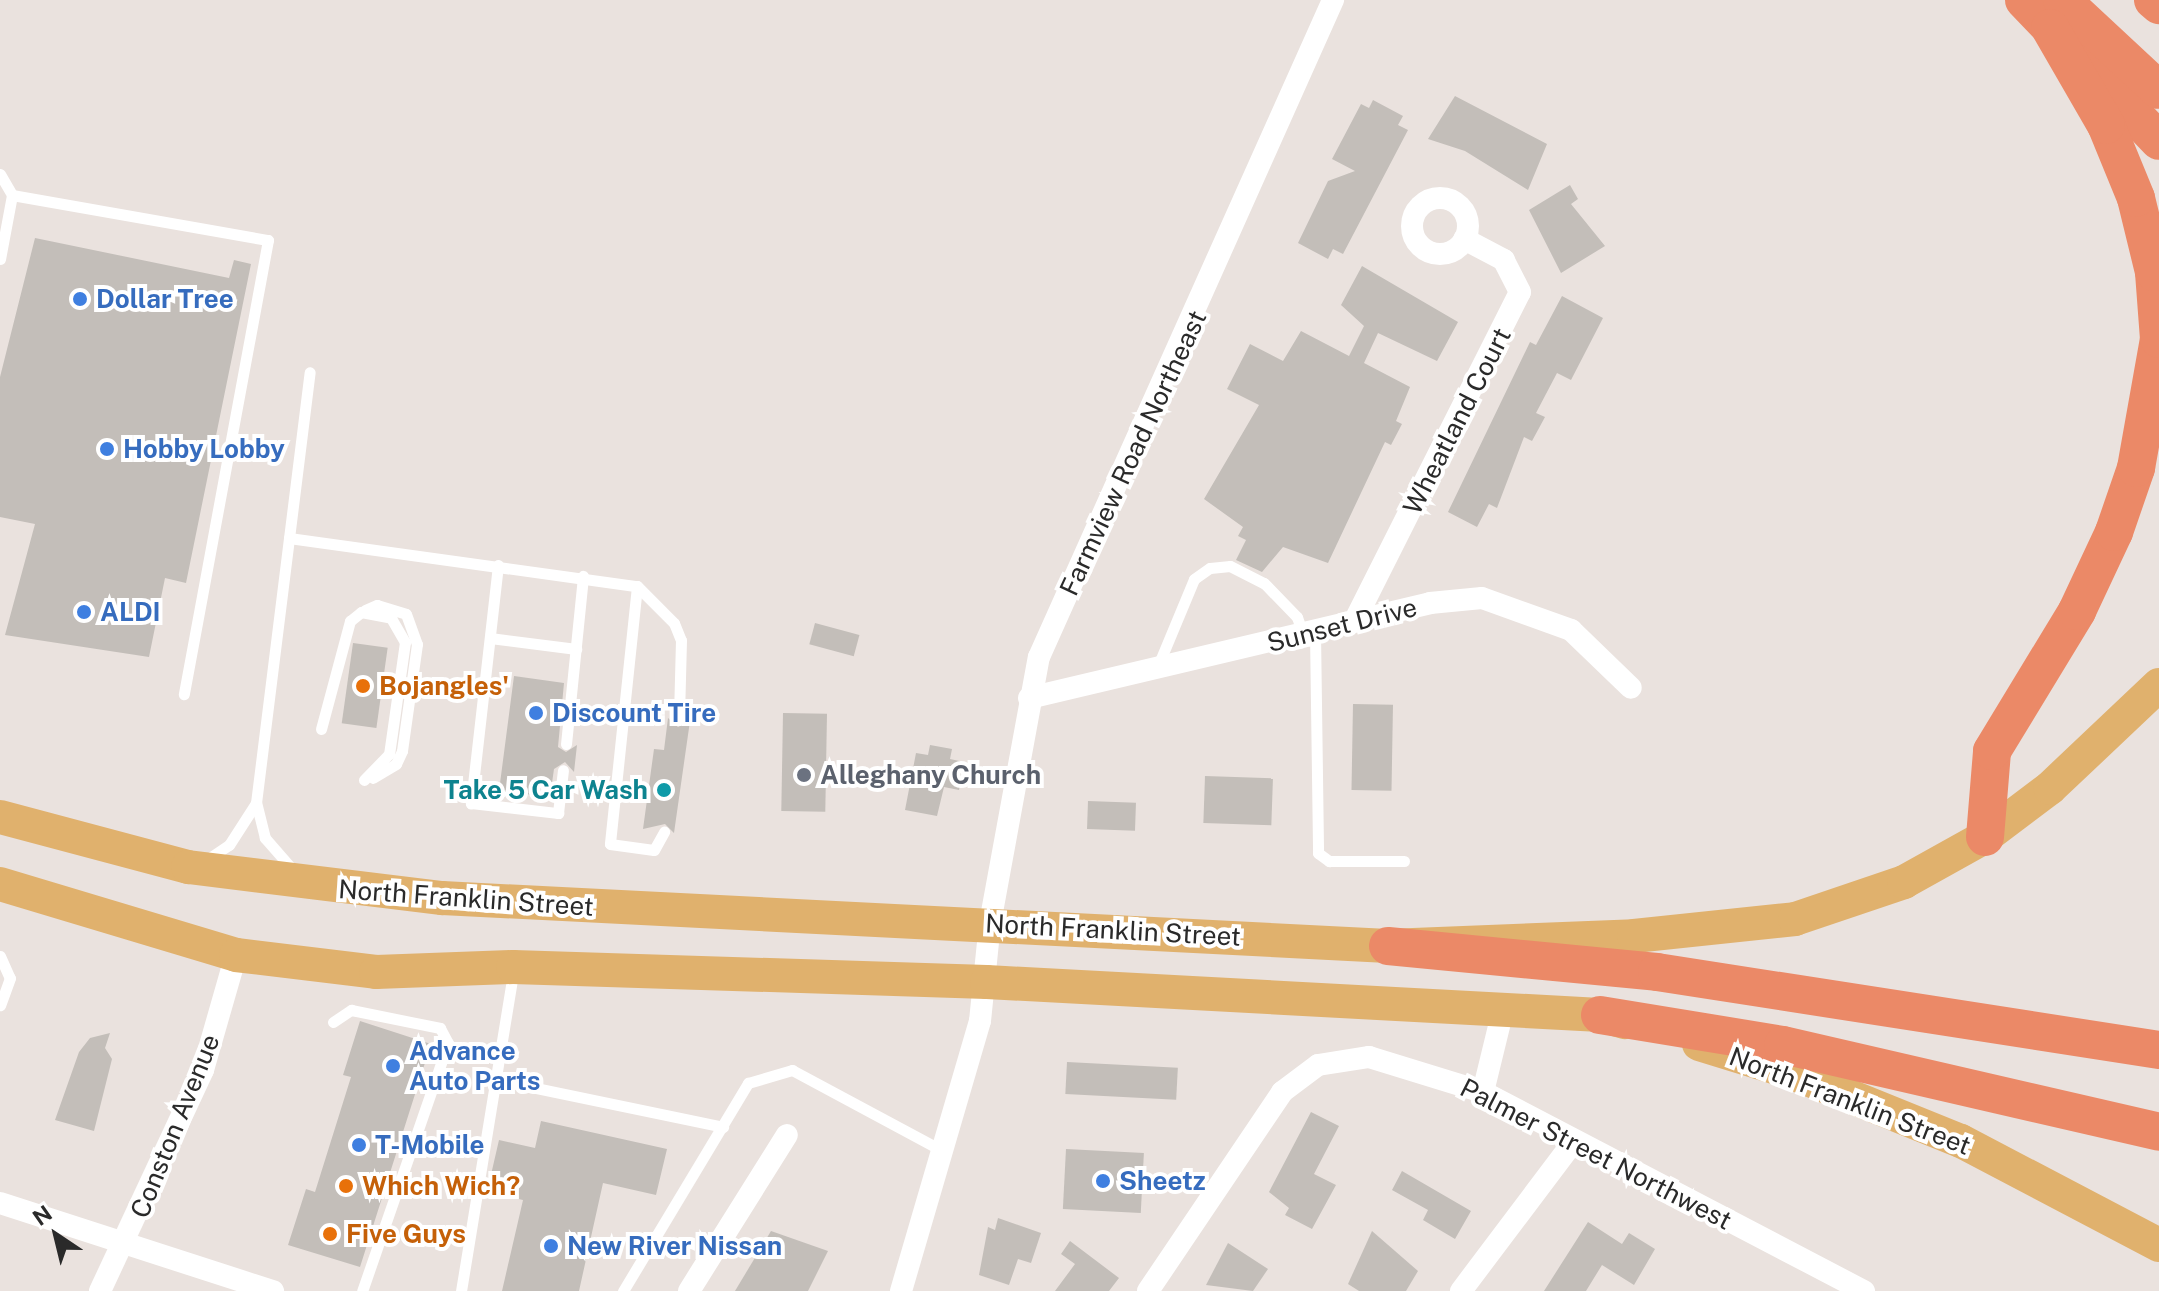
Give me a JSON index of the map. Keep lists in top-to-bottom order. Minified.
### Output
{"streets":{"main road":["North Franklin Street"],"street":["Wheatland Court","Farmview Road Northeast","Sunset Drive","Conston Avenue","Palmer Street Northwest"]},"crossings":[["Wheatland Court","Sunset Drive"],["Farmview Road Northeast","Sunset Drive"],["Farmview Road Northeast","North Franklin Street"],["North Franklin Street","Conston Avenue"]],"places":["Dollar Tree","Hobby Lobby","ALDI","Bojangles'","Discount Tire","Alleghany Church","Take 5 Car Wash","Advance Auto Parts","T-Mobile","Sheetz","Which Wich?","Five Guys","New River Nissan"],"north":"top left"}
